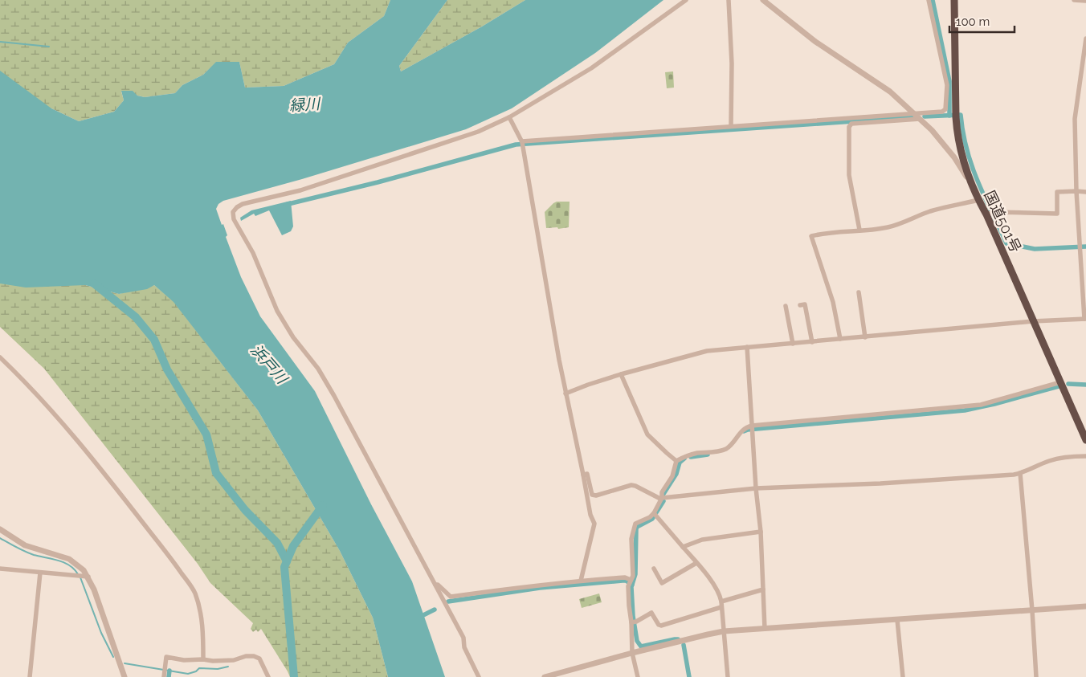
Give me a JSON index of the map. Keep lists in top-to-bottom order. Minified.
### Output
{"streets":{"highway":["国道501号"]},"water":["緑川","浜戸川"],"scale_bar":"100 m"}
